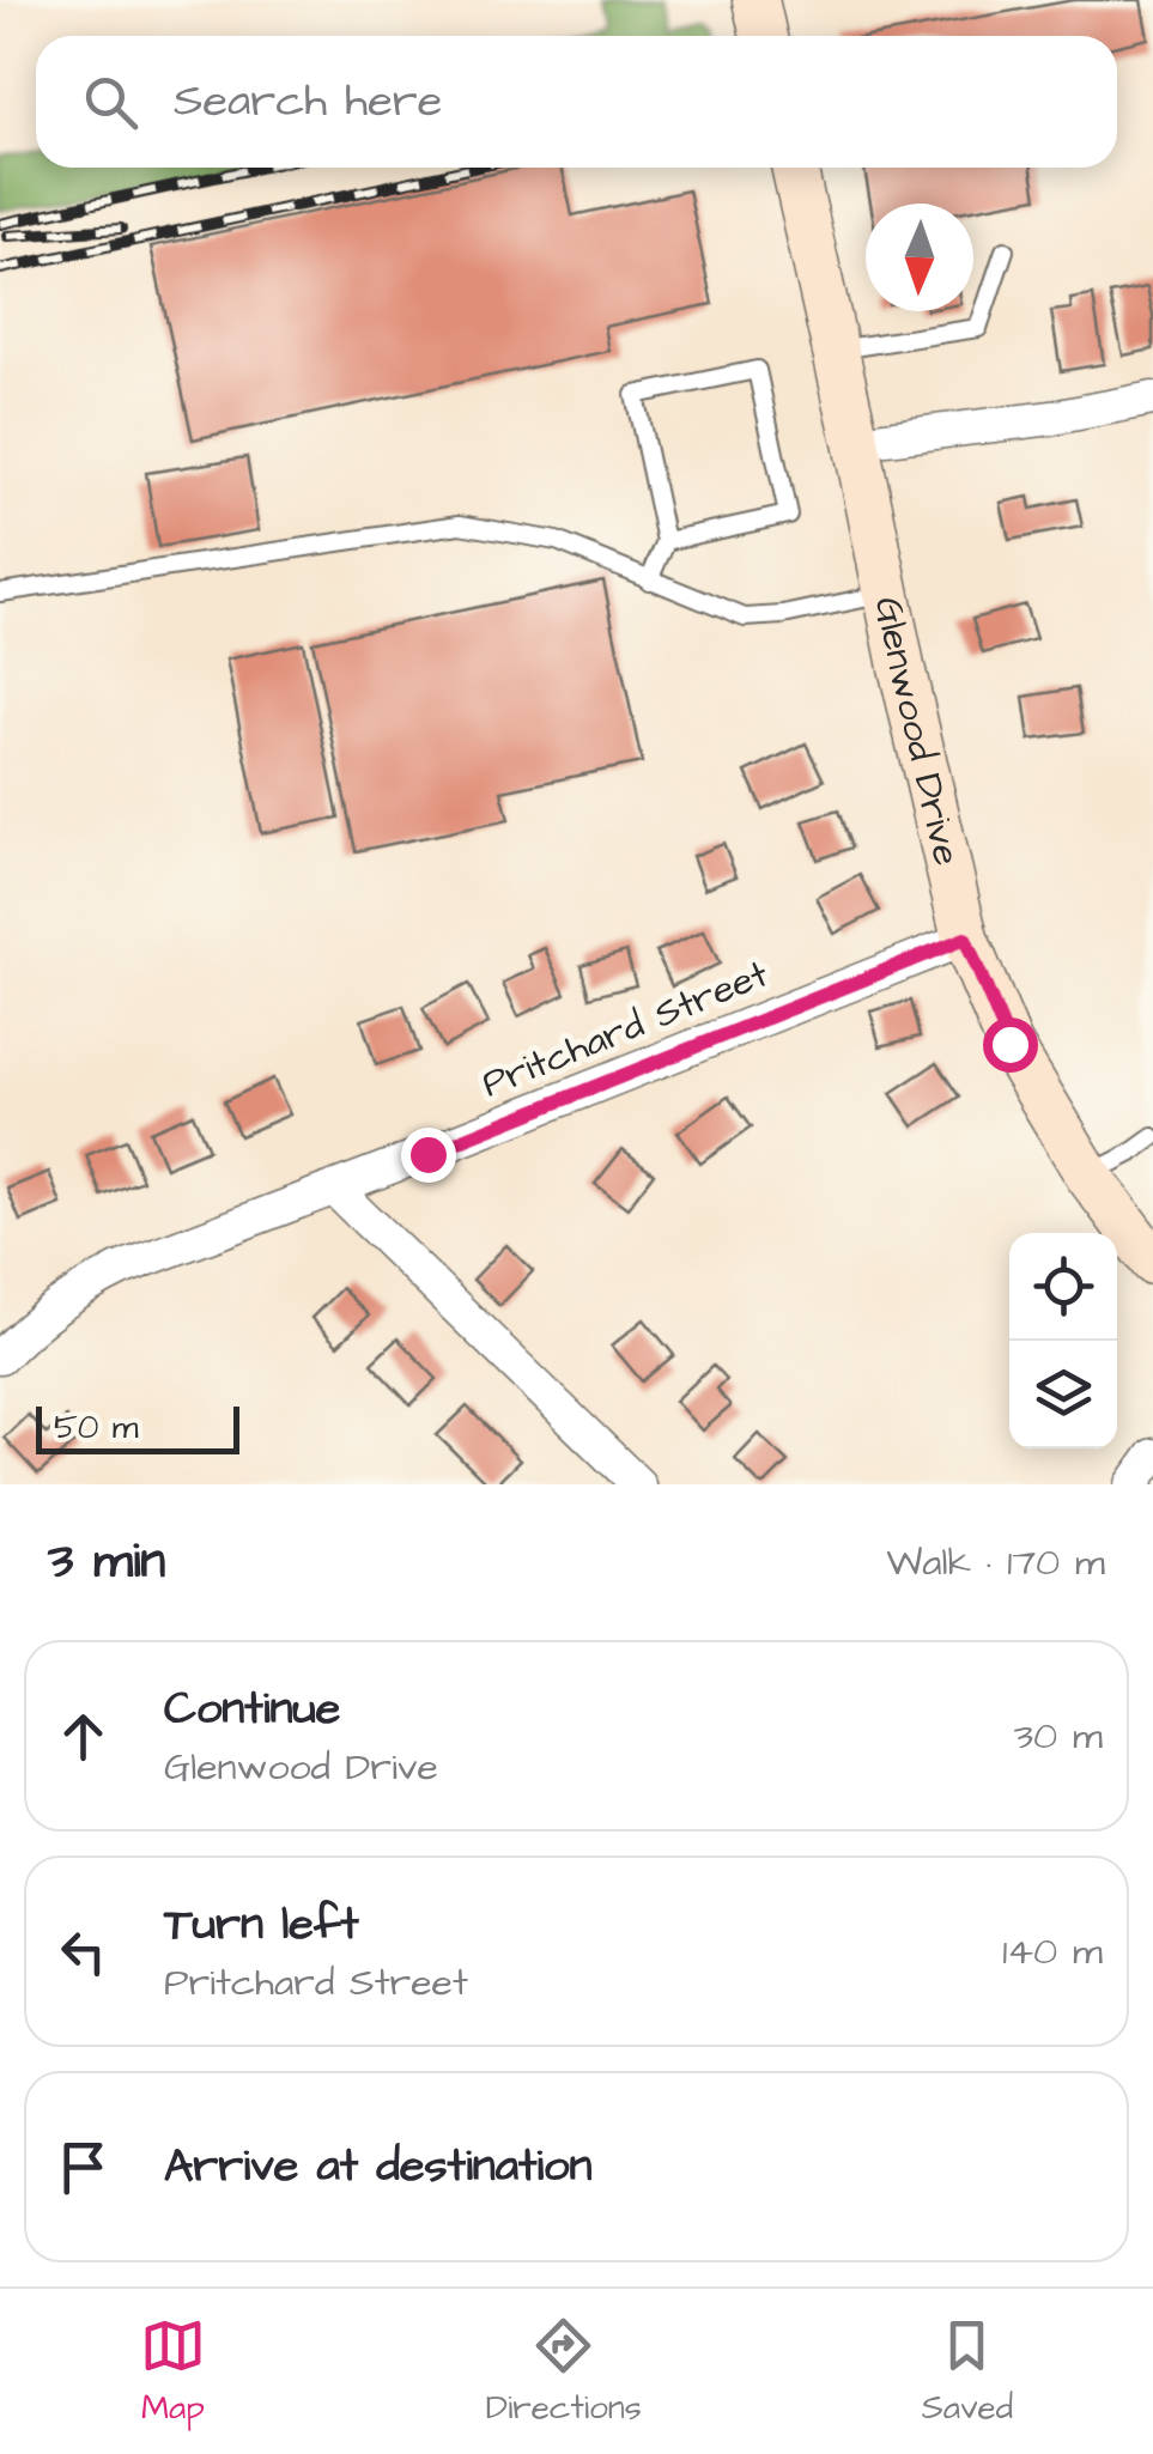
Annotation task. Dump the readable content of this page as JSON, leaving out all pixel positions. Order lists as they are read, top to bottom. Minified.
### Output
{"streets":{"street":["Glenwood Drive","Pritchard Street"]},"crossings":[["Glenwood Drive","Pritchard Street"]],"scale_bar":"50 m","north":"bottom","page":{"search":"Search here","scale":"50 m","heading":["3 min","Walk · 170 m"],"list":[["Continue","Glenwood Drive","30 m"],["Turn left","Pritchard Street","140 m"],"Arrive at destination"],"nav":["Map","Directions","Saved"]}}
